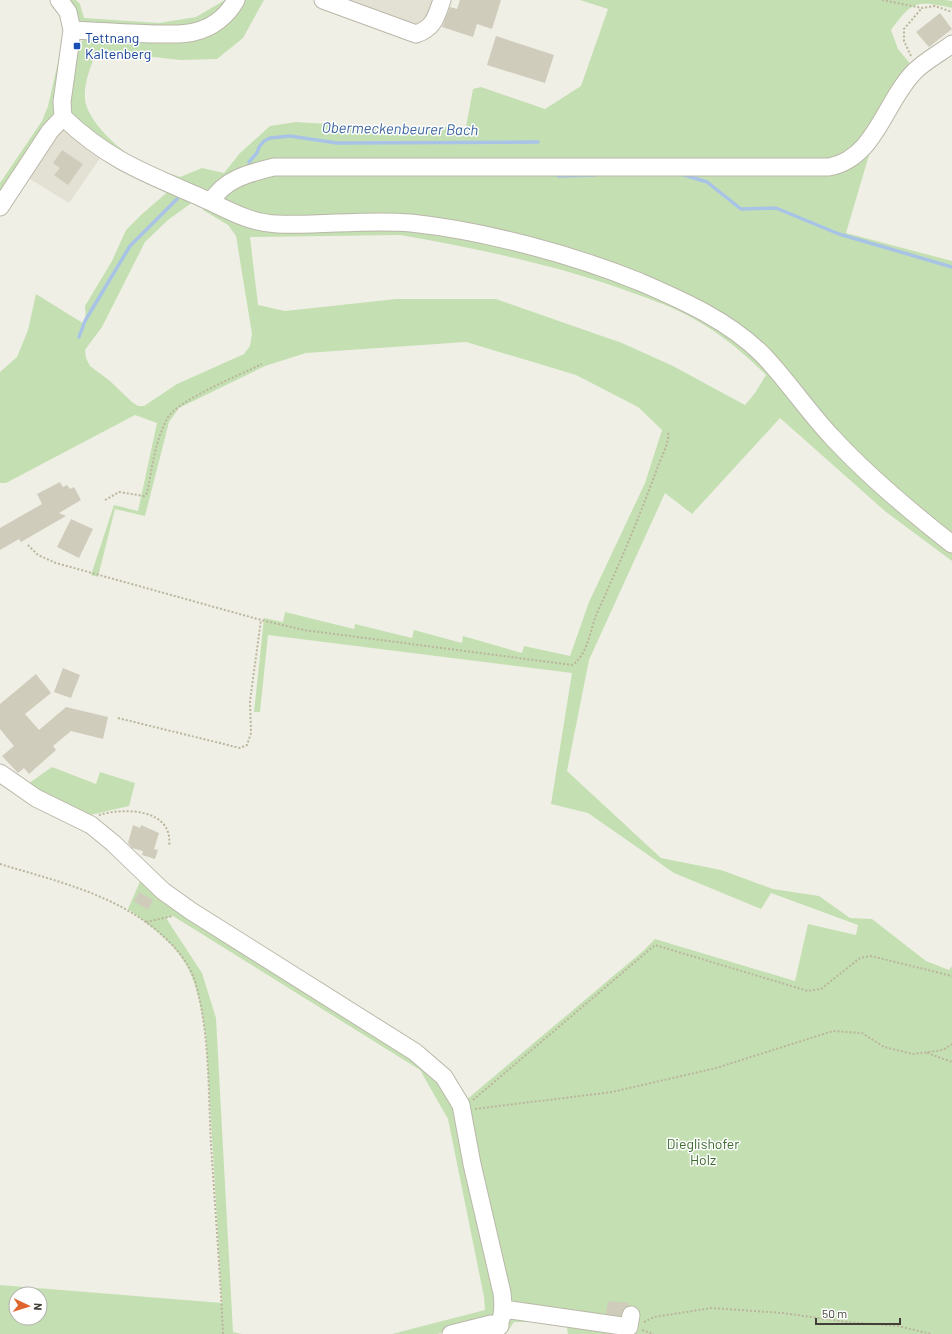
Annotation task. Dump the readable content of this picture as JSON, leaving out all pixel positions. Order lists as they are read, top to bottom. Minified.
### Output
{"water":["Obermeckenbeurer Bach"],"parks":["Dieglishofer Holz"],"places":{"transit":["Tettnang Kaltenberg"]},"scale_bar":"50 m","north":"right"}
